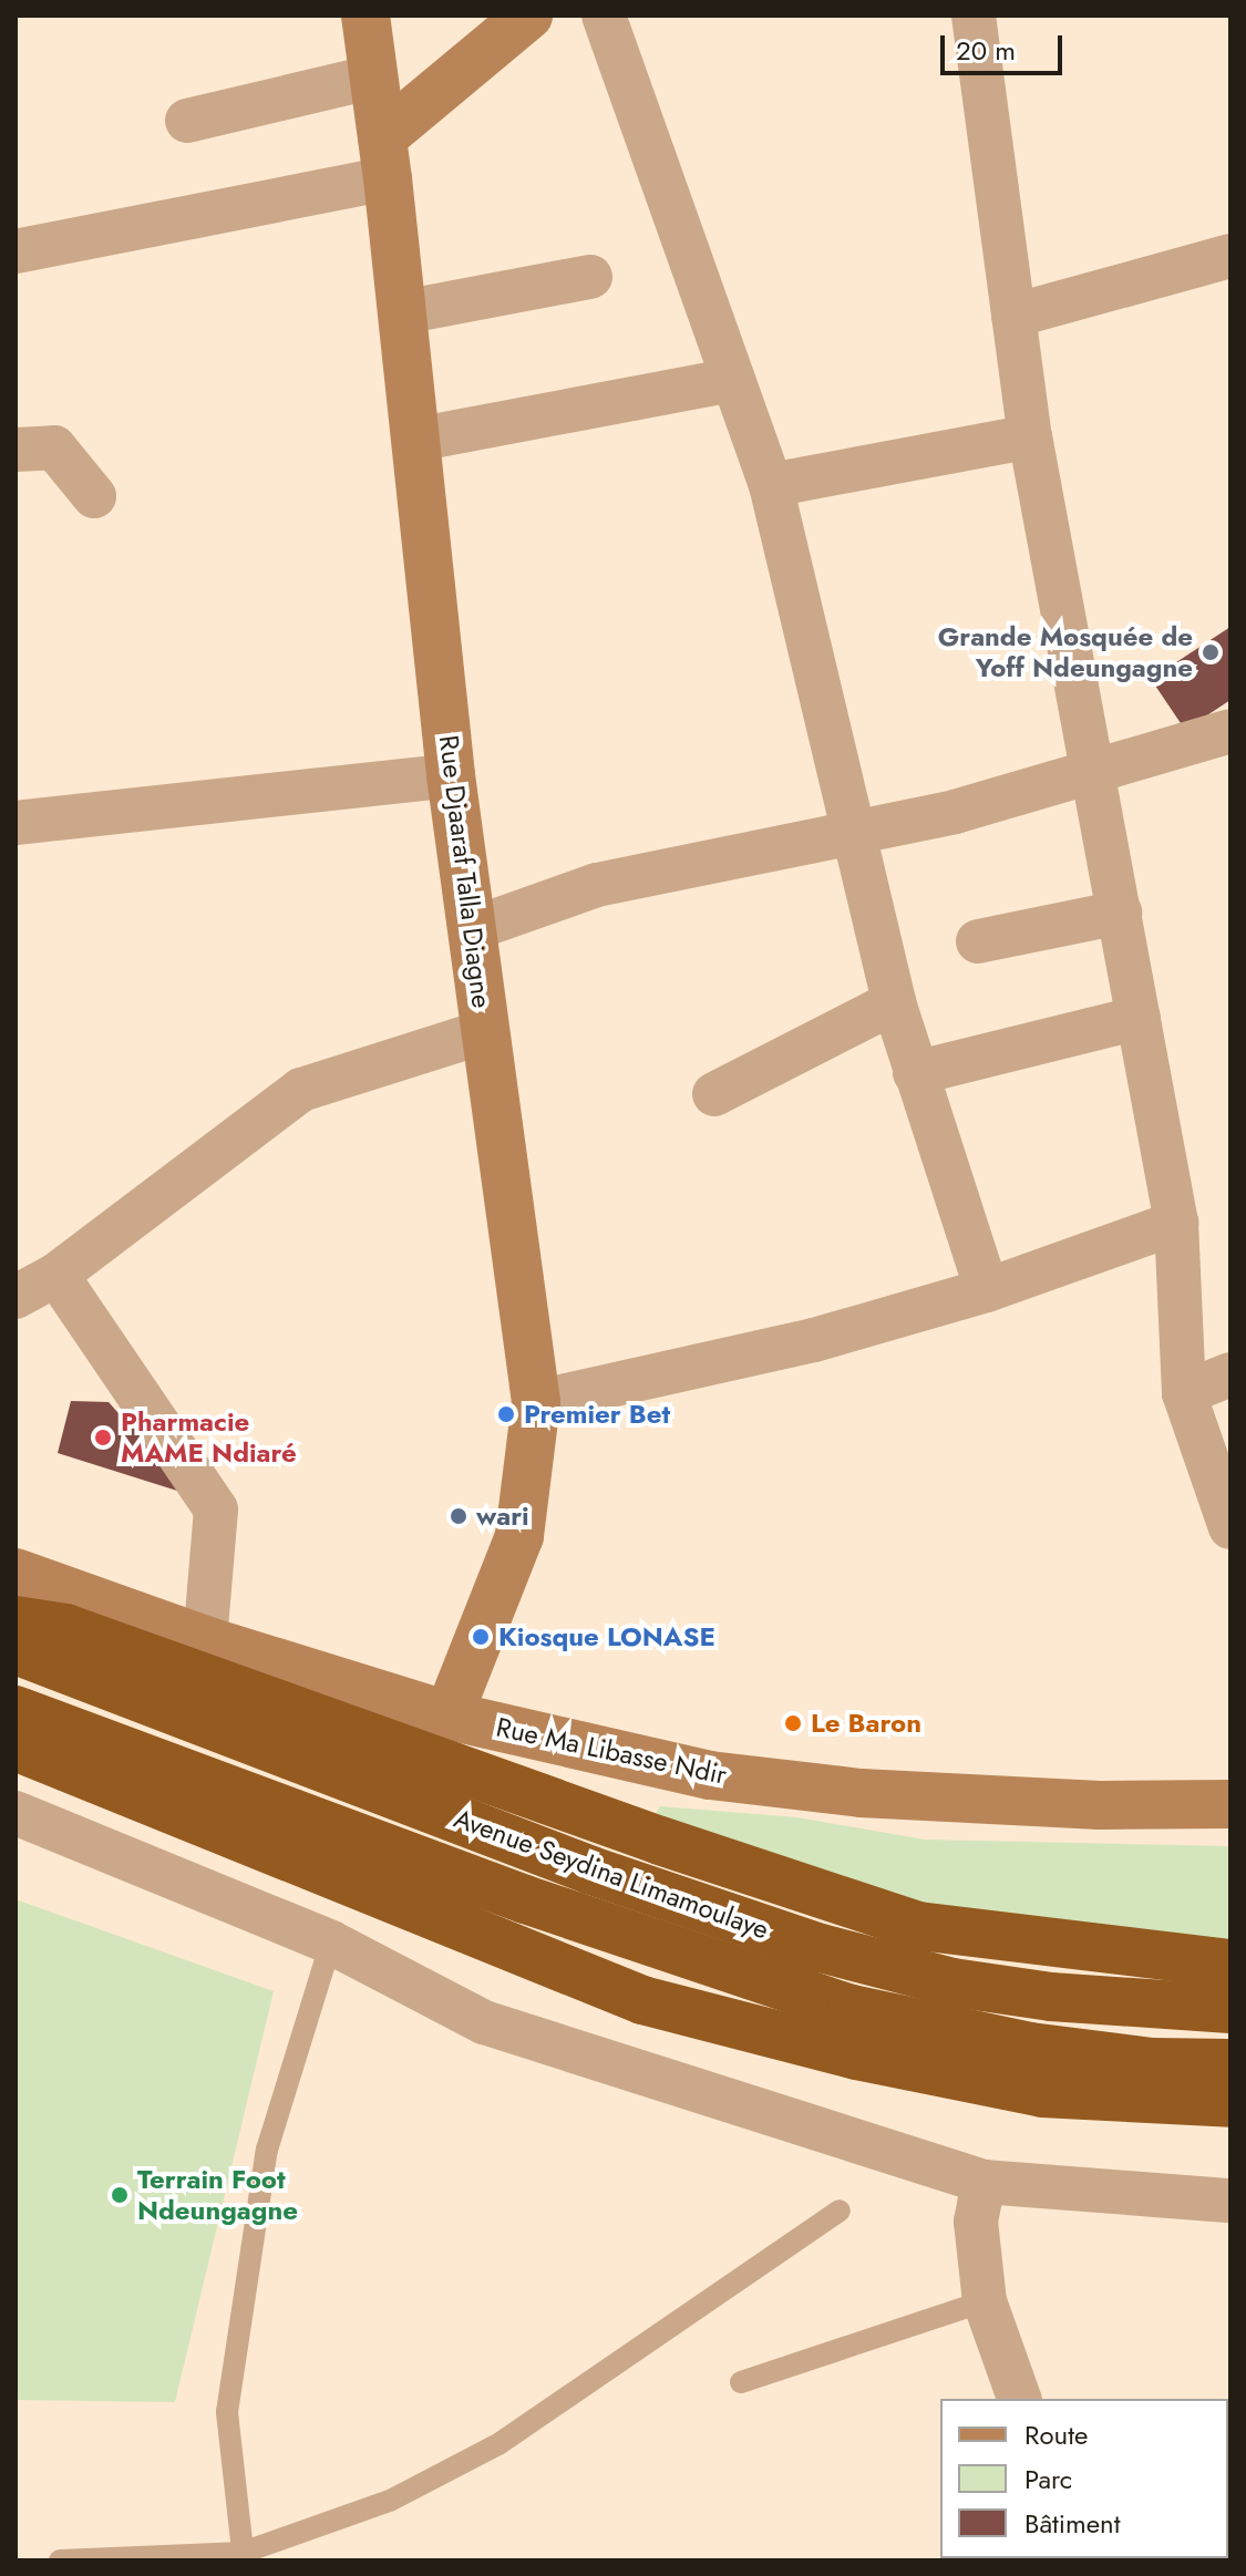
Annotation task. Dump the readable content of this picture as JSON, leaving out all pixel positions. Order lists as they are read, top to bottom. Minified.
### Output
{"streets":{"highway":["Avenue Seydina Limamoulaye"],"street":["Rue Djaaraf Talla Diagne","Rue Ma Libasse Ndir"]},"crossings":[["Rue Djaaraf Talla Diagne","Rue Ma Libasse Ndir"]],"places":["Grande Mosquée de Yoff Ndeungagne","Premier Bet","Pharmacie MAME Ndiaré","wari","Kiosque LONASE","Le Baron","Terrain Foot Ndeungagne"],"legend":["Route","Parc","Bâtiment"],"scale_bar":"20 m"}
